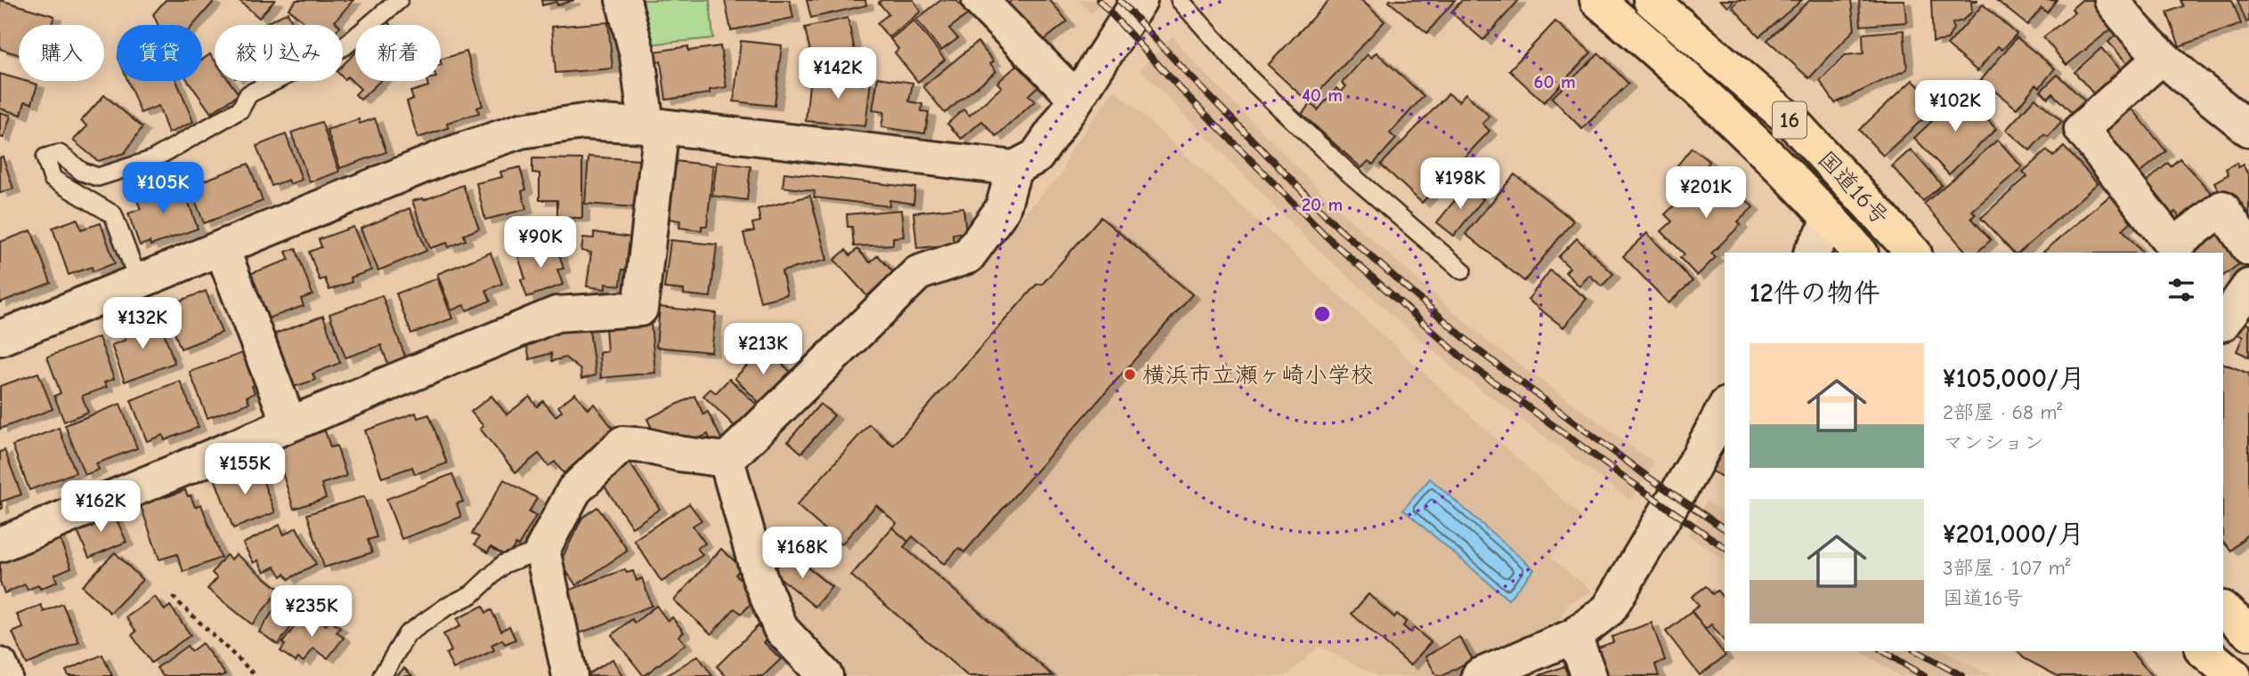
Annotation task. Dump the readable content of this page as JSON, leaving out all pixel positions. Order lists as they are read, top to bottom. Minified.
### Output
{"streets":{"highway":["16","国道16号"]},"places":["横浜市立瀬ヶ崎小学校"],"page":{"chip":["購入","賃貸","絞り込み","新着"],"price":["¥142K","¥102K","¥198K","¥105K","¥201K","¥90K","¥132K","¥213K","¥155K","¥162K","¥168K","¥235K"],"heading":"12件の物件","list":[{"name":"¥105,000/月","note":"2部屋 · 68 m² · マンション"},{"name":"¥201,000/月","note":"3部屋 · 107 m² · 国道16号"}]},"rings":["60 m","40 m","20 m"]}
